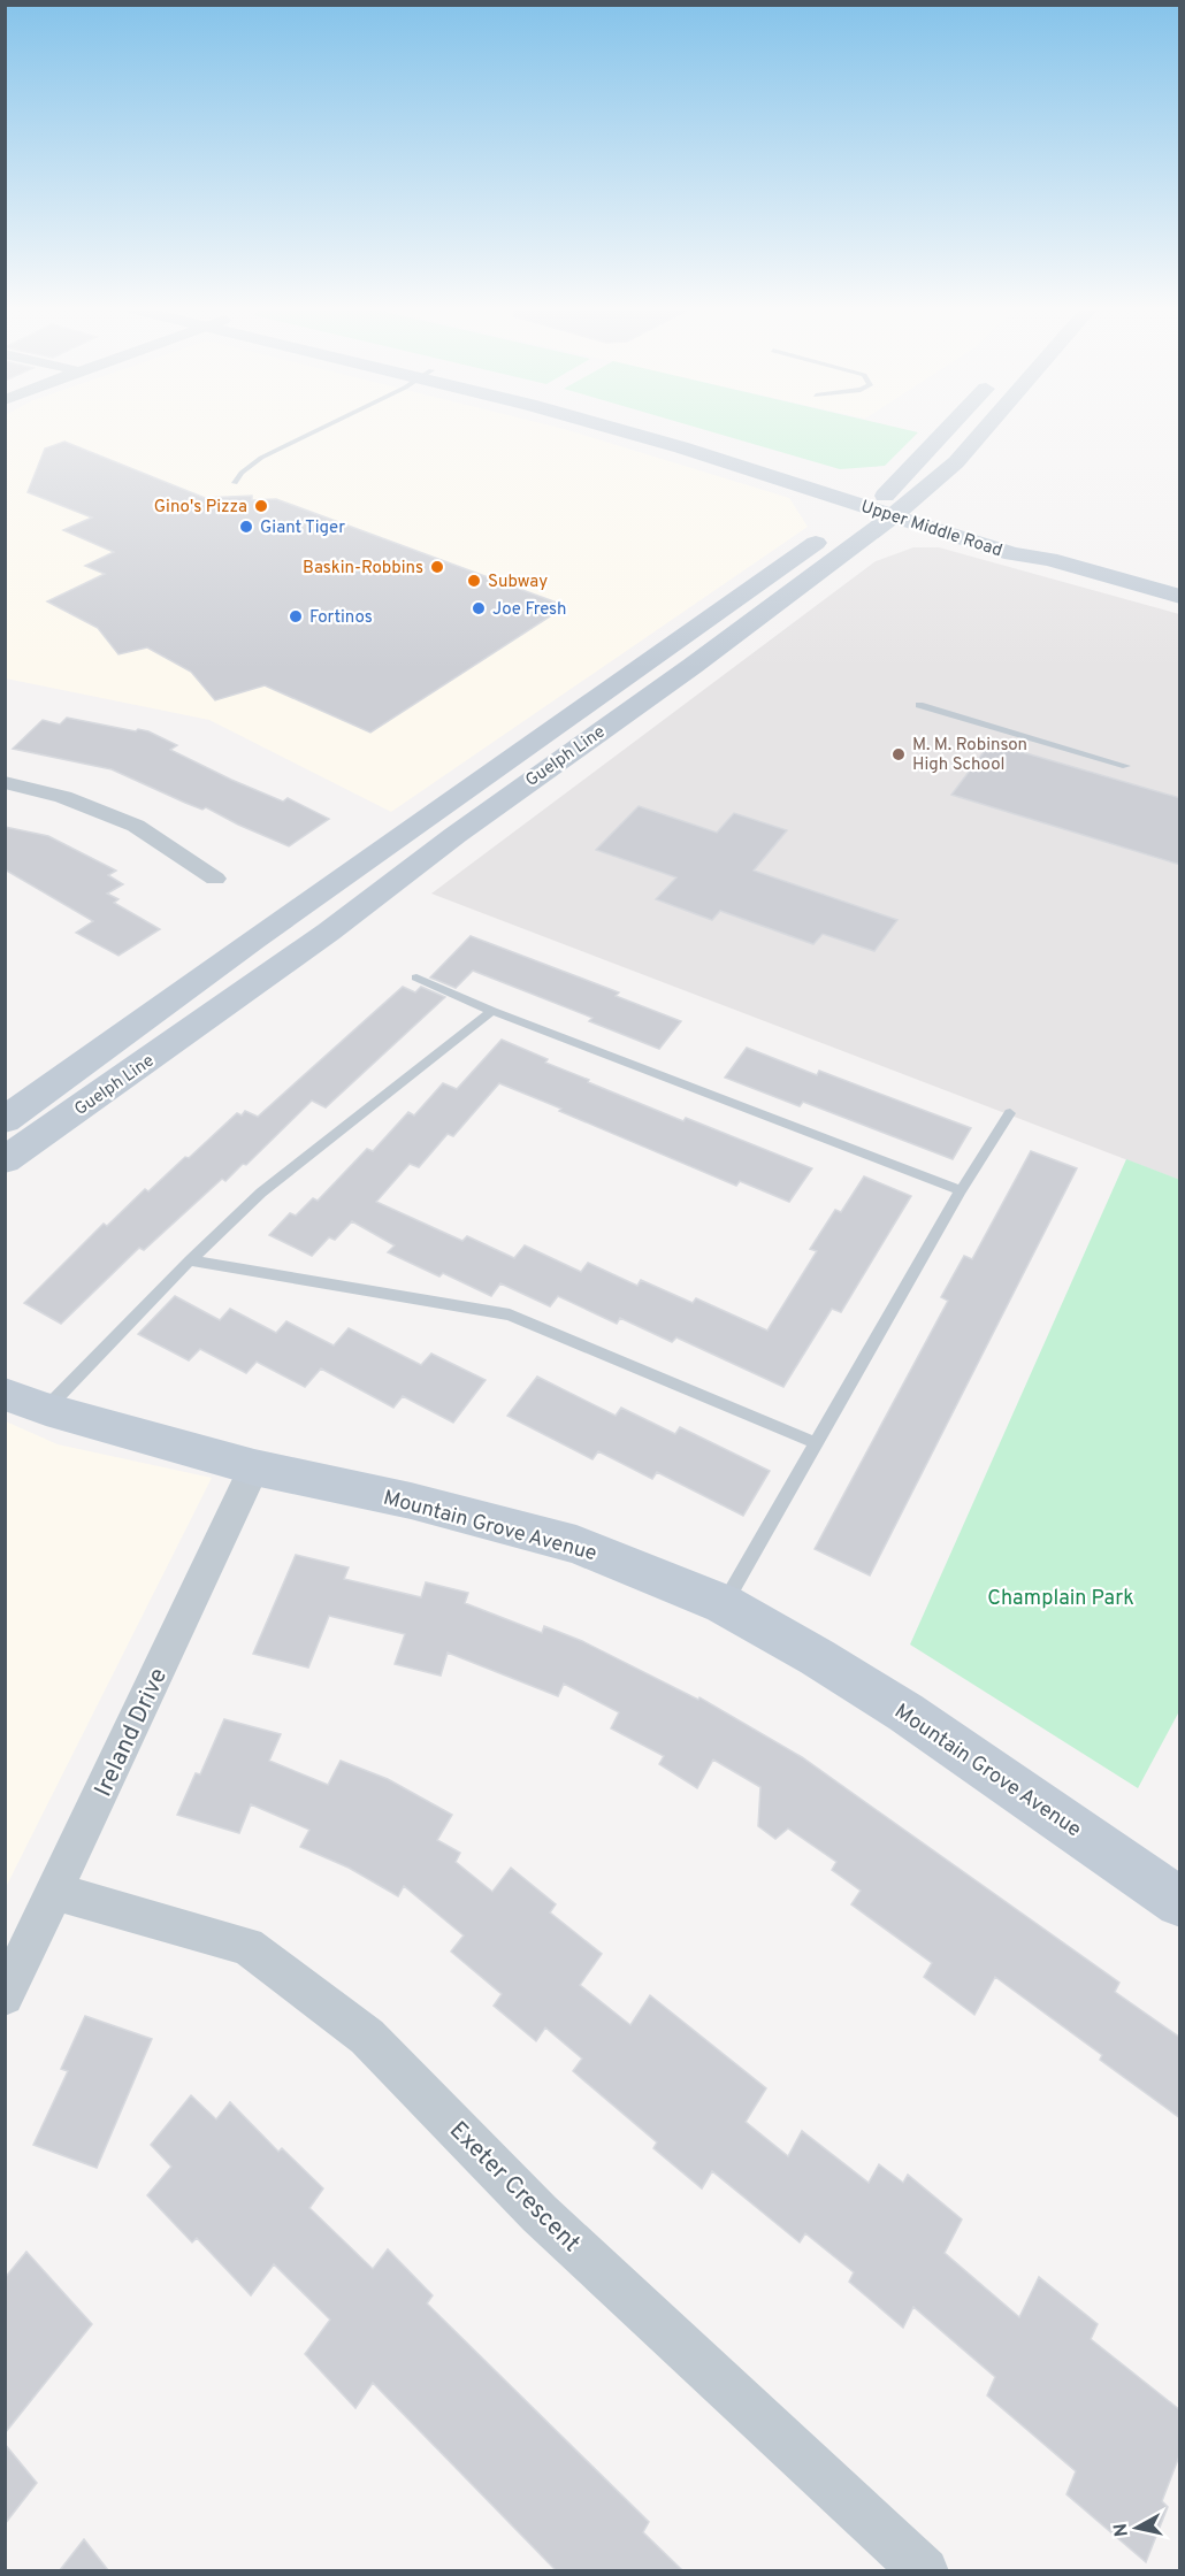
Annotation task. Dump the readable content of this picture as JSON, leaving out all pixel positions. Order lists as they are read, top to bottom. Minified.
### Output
{"streets":{"main road":["Upper Middle Road","Guelph Line","Mountain Grove Avenue"],"street":["Ireland Drive","Exeter Crescent"]},"crossings":[["Upper Middle Road","Guelph Line"],["Mountain Grove Avenue","Ireland Drive"],["Ireland Drive","Exeter Crescent"]],"parks":["Champlain Park"],"places":["Gino's Pizza","Giant Tiger","Baskin-Robbins","Subway","Joe Fresh","Fortinos","M. M. Robinson High School"],"north":"left"}
